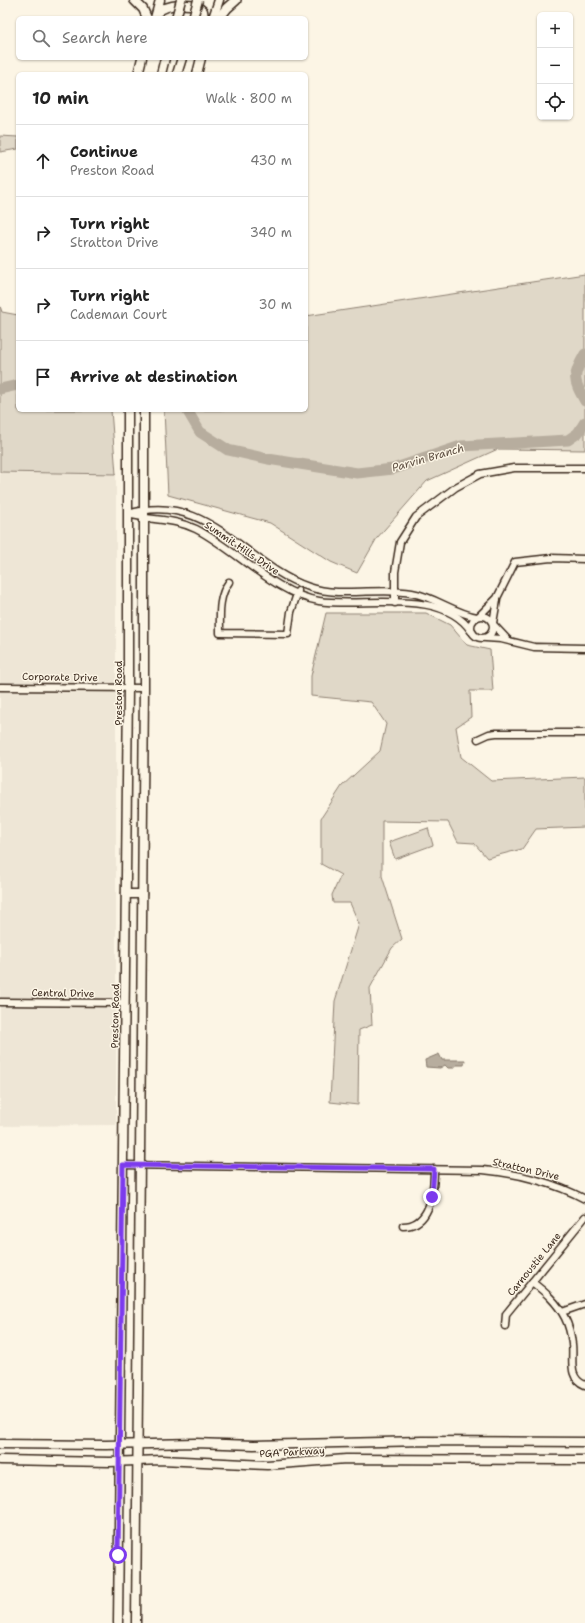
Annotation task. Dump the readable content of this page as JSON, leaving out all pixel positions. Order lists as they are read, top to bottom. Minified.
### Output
{"streets":{"main road":["Preston Road","PGA Parkway"],"street":["Summit Hills Drive","Corporate Drive","Central Drive","Stratton Drive","Carnoustie Lane"]},"crossings":[["Summit Hills Drive","Preston Road"],["Corporate Drive","Preston Road"],["Preston Road","Central Drive"],["Preston Road","Stratton Drive"],["Preston Road","PGA Parkway"]],"water":["Parvin Branch"],"page":{"map_buttons":["+","−"],"search":"Search here","heading":["10 min","Walk · 800 m"],"list":[["Continue","Preston Road","430 m"],["Turn right","Stratton Drive","340 m"],["Turn right","Cademan Court","30 m"],"Arrive at destination"]}}
